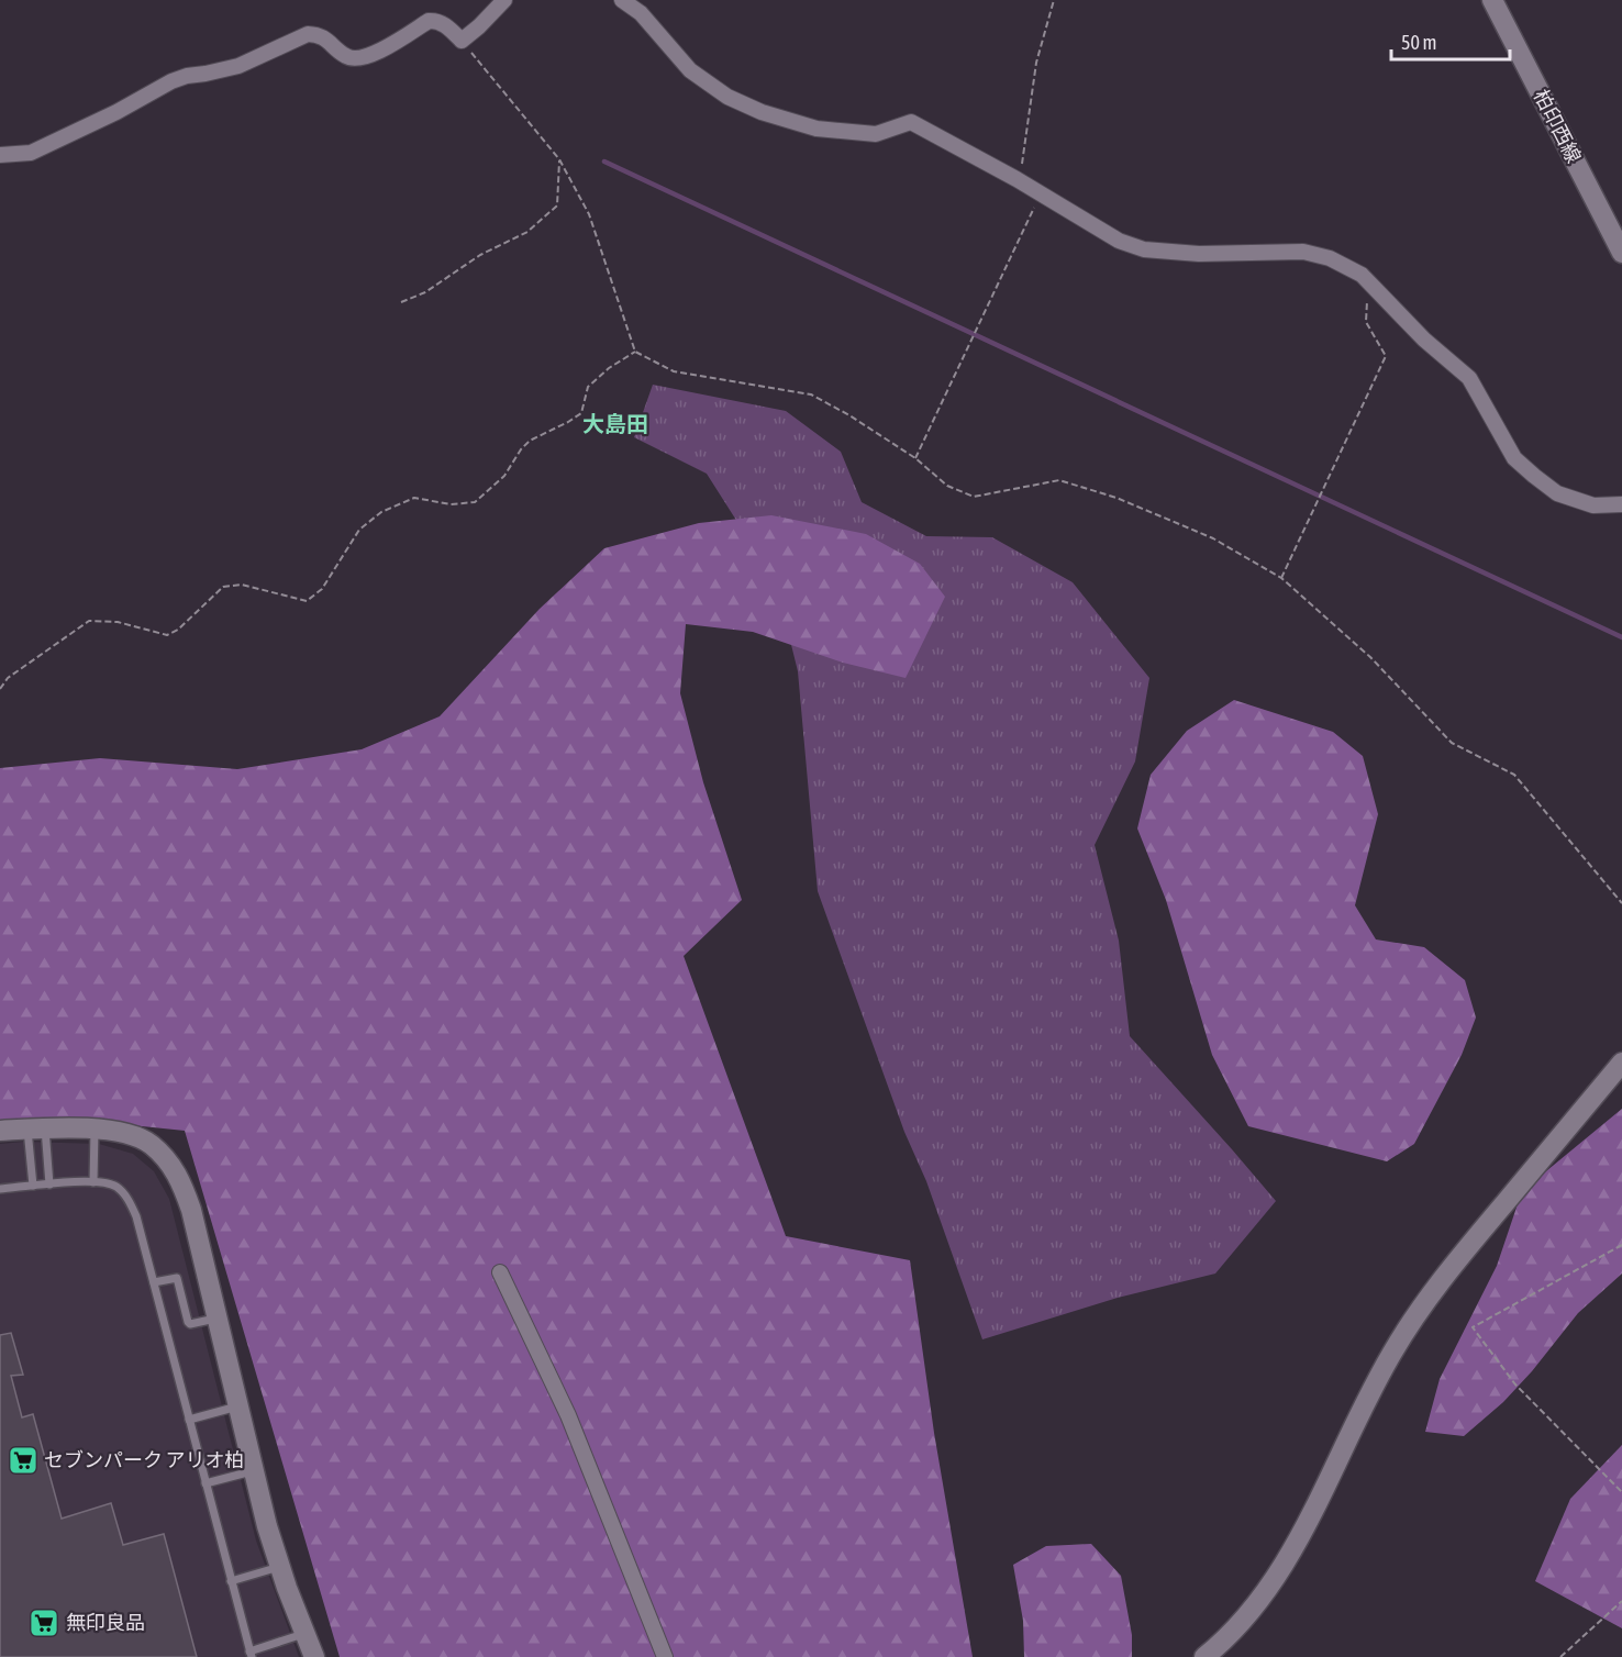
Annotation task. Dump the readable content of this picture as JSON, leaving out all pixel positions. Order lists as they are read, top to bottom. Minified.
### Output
{"streets":{"street":["柏印西線"]},"districts":["大島田"],"places":{"supermarket":["セブンパーク アリオ柏","無印良品"]},"scale_bar":"50 m"}
